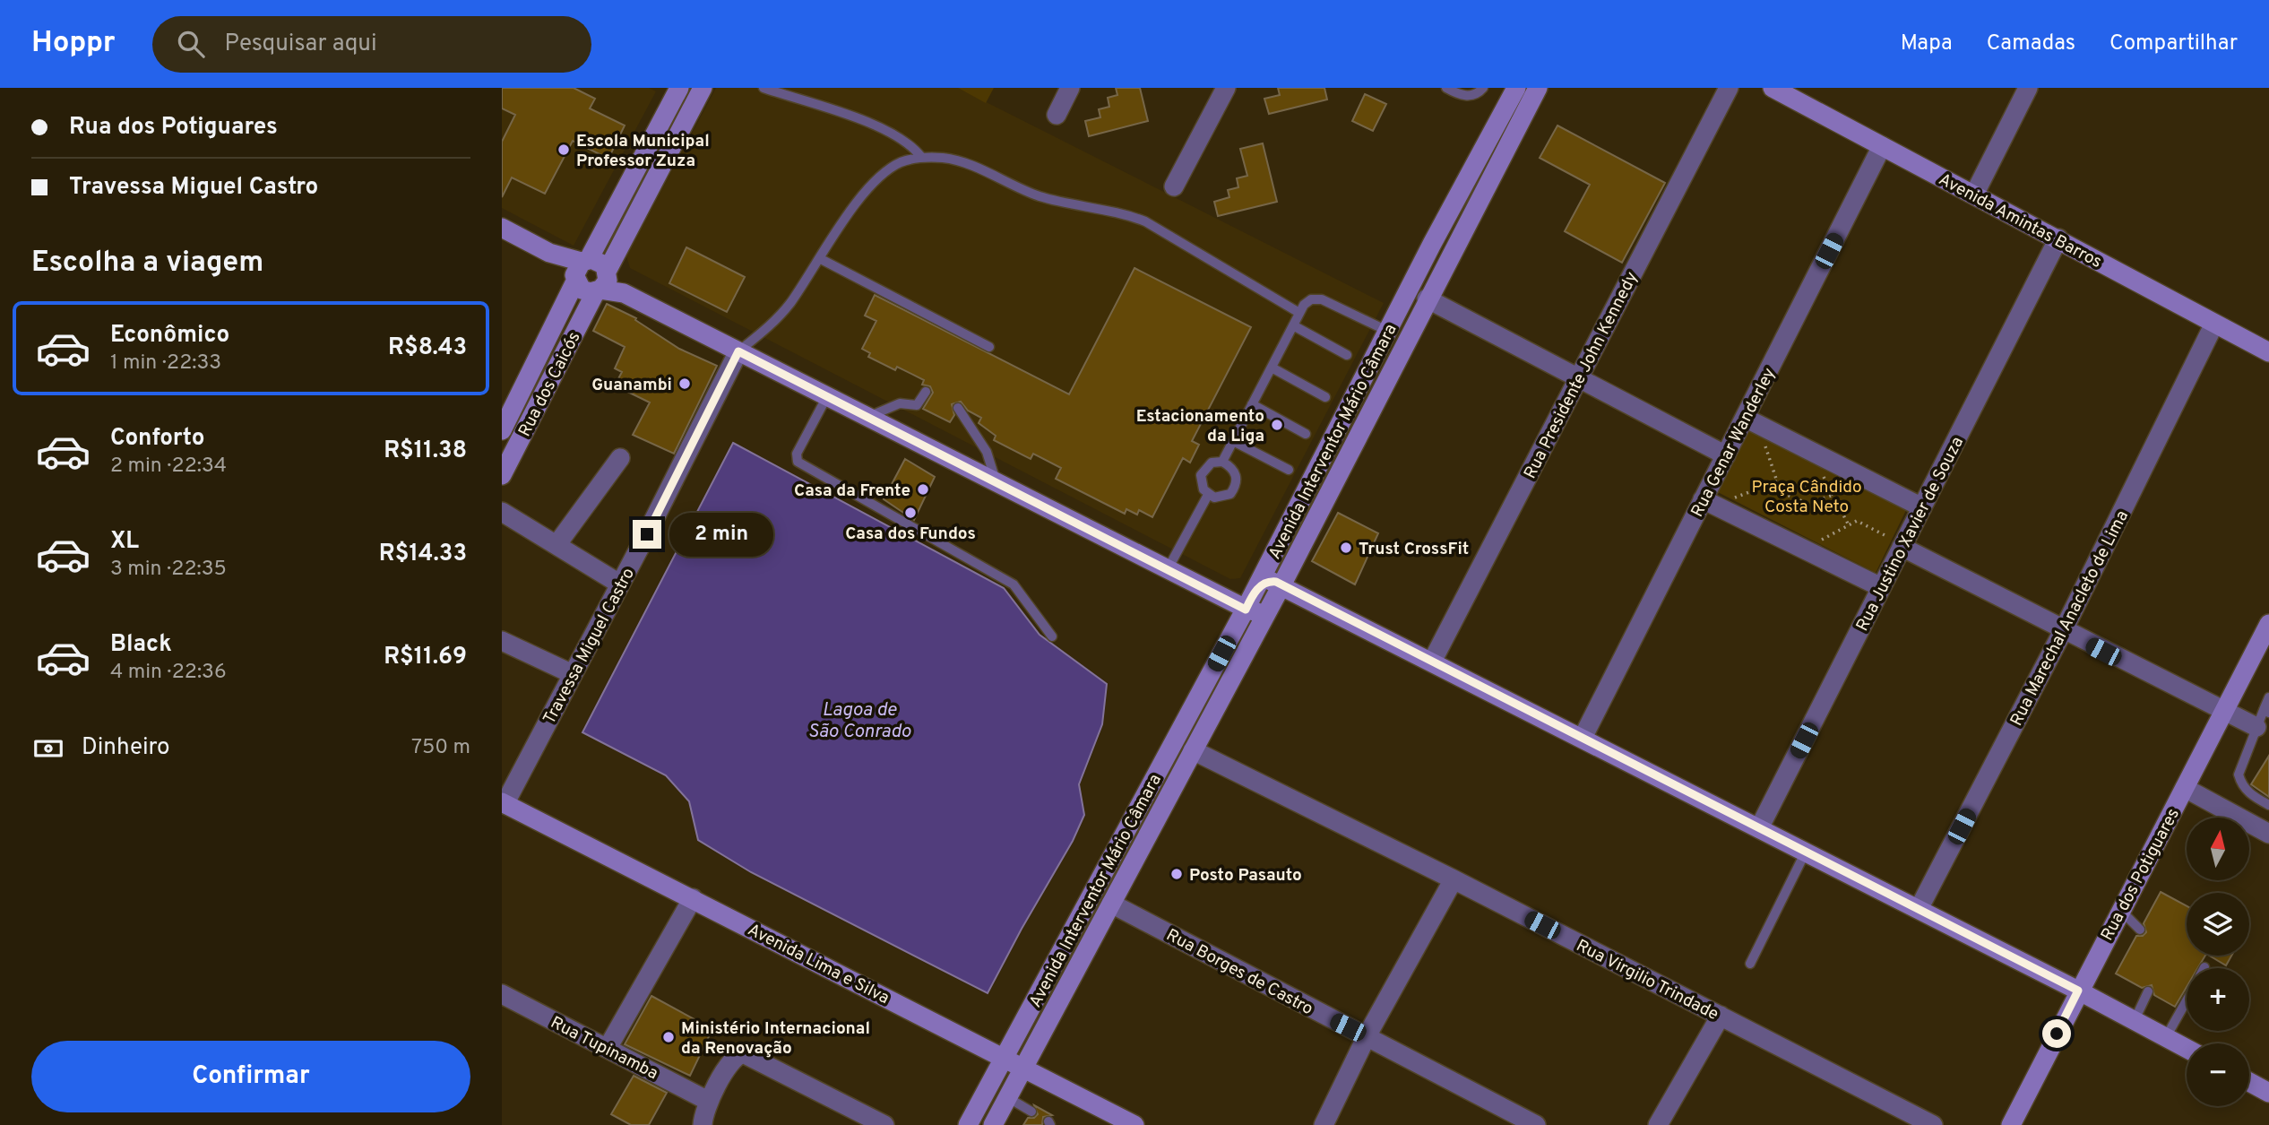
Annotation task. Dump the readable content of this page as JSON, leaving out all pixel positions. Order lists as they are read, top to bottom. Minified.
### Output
{"streets":{"main road":["Avenida Amintas Barros","Rua dos Caicós","Avenida Interventor Mário Câmara","Rua dos Potiguares","Avenida Lima e Silva"],"street":["Rua Presidente John Kennedy","Rua Genar Wanderley","Rua Justino Xavier de Souza","Rua Marechal Anacleto de Lima","Travessa Miguel Castro","Rua Borges de Castro","Rua Virgilio Trindade","Rua Tupinamba"]},"crossings":[["Avenida Amintas Barros","Rua Genar Wanderley"],["Avenida Amintas Barros","Rua Justino Xavier de Souza"],["Avenida Amintas Barros","Rua Marechal Anacleto de Lima"],["Avenida Interventor Mário Câmara","Avenida Lima e Silva"],["Avenida Interventor Mário Câmara","Rua Borges de Castro"],["Avenida Interventor Mário Câmara","Rua Virgilio Trindade"],["Travessa Miguel Castro","Avenida Lima e Silva"]],"water":["Lagoa de São Conrado"],"parks":["Praça Cândido Costa Neto"],"places":["Escola Municipal Professor Zuza","Guanambi","Estacionamento da Liga","Casa da Frente","Casa dos Fundos","Trust CrossFit","Posto Pasauto","Ministério Internacional da Renovação"],"north":"top","page":{"header":"Hoppr","search":"Pesquisar aqui","nav":["Mapa","Camadas","Compartilhar"],"banner":["Rua dos Potiguares","Travessa Miguel Castro"],"heading":"Escolha a viagem","list":[{"name":"Econômico","note":"1 min · 22:33","value":"R$8.43"},{"name":"Conforto","note":"2 min · 22:34","value":"R$11.38"},{"name":"XL","note":"3 min · 22:35","value":"R$14.33"},{"name":"Black","note":"4 min · 22:36","value":"R$11.69"}],"bubble":"2 min","pay":["Dinheiro","750 m"],"map_buttons":["+","−"],"buttons":"Confirmar"}}
